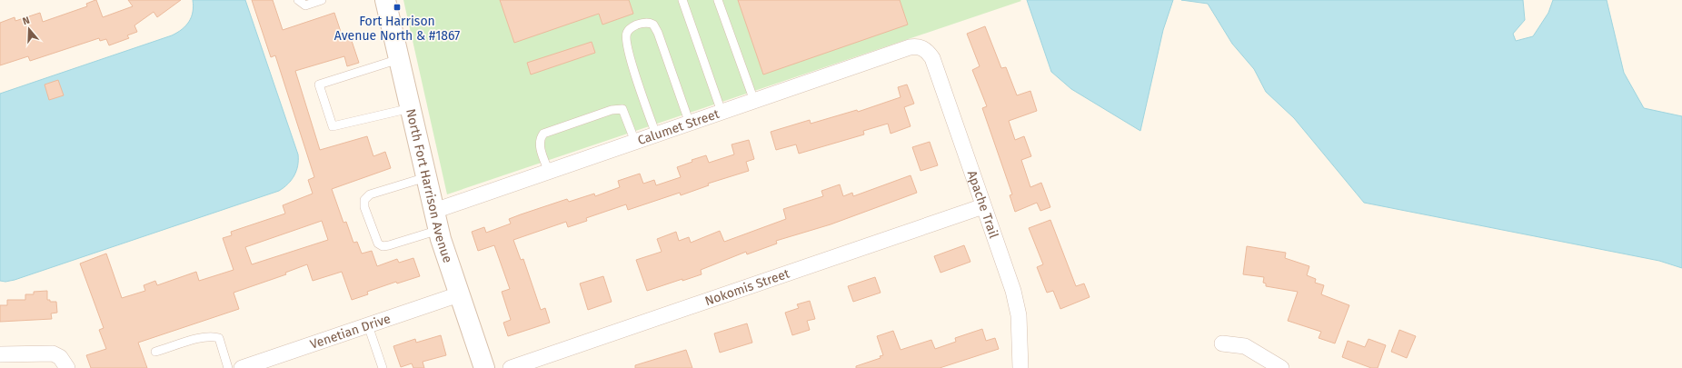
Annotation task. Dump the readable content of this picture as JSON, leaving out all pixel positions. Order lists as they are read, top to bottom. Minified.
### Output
{"streets":{"main road":["North Fort Harrison Avenue"],"street":["Calumet Street","Apache Trail","Nokomis Street","Venetian Drive"]},"crossings":[["Calumet Street","North Fort Harrison Avenue"],["Calumet Street","Apache Trail"],["North Fort Harrison Avenue","Venetian Drive"],["Apache Trail","Nokomis Street"]],"places":{"transit":["Fort Harrison Avenue North & #1867"]},"north":"top"}
